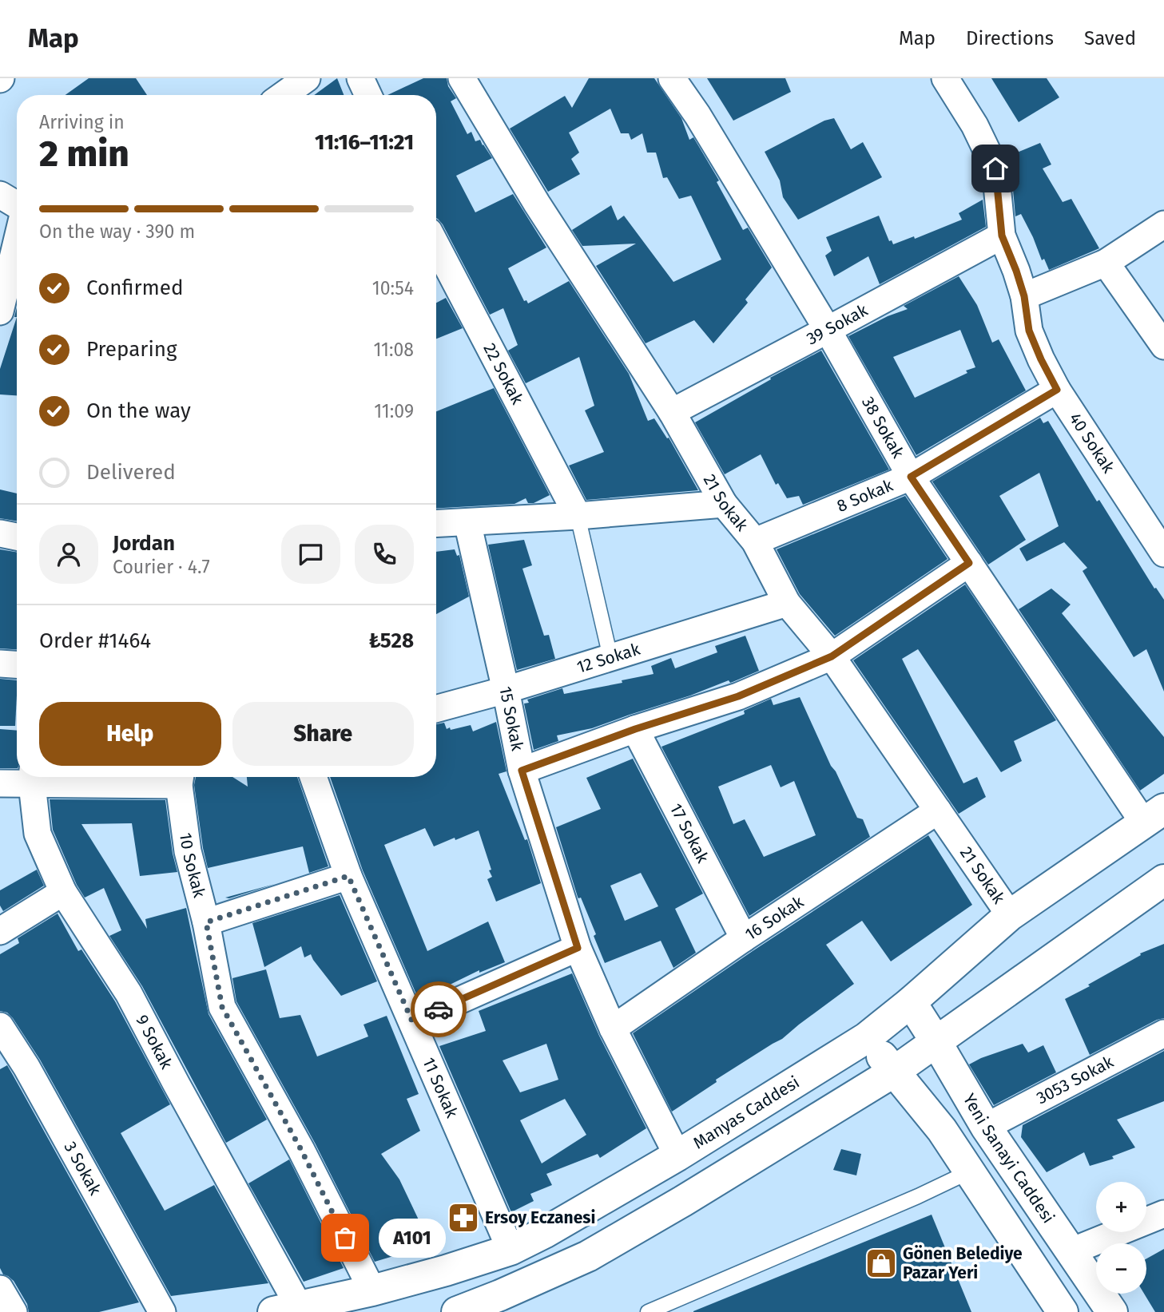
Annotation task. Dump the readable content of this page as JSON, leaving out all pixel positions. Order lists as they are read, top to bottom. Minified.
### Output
{"streets":{"main road":["Manyas Caddesi","Yeni Sanayi Caddesi"],"street":["39 Sokak","22 Sokak","38 Sokak","40 Sokak","8 Sokak","21 Sokak","12 Sokak","15 Sokak","17 Sokak","10 Sokak","16 Sokak","9 Sokak","3053 Sokak","11 Sokak","3 Sokak"]},"crossings":[["39 Sokak","38 Sokak"],["39 Sokak","40 Sokak"],["39 Sokak","21 Sokak"],["38 Sokak","8 Sokak"],["38 Sokak","Manyas Caddesi"],["40 Sokak","8 Sokak"],["8 Sokak","21 Sokak"],["21 Sokak","12 Sokak"],["21 Sokak","16 Sokak"],["21 Sokak","Manyas Caddesi"],["12 Sokak","15 Sokak"],["15 Sokak","16 Sokak"],["15 Sokak","Manyas Caddesi"],["17 Sokak","16 Sokak"],["10 Sokak","Manyas Caddesi"],["9 Sokak","Manyas Caddesi"],["3053 Sokak","Yeni Sanayi Caddesi"],["11 Sokak","Manyas Caddesi"],["Manyas Caddesi","Yeni Sanayi Caddesi"]],"places":{"pharmacy":["Ersoy Eczanesi"],"other":["A101"],"shop":["Gönen Belediye Pazar Yeri"]},"page":{"header":"Map","nav":["Map","Directions","Saved"],"heading":["2 min","Arriving in","11:16–11:21"],"panel":["Jordan","Courier · 4.7","Order #1464","₺528"],"bar":"On the way · 390 m","list":[["Confirmed","10:54"],["Preparing","11:08"],["On the way","11:09"],"Delivered"],"buttons":["Help","Share"],"map_buttons":["+","−"],"bubble":"A101"}}
